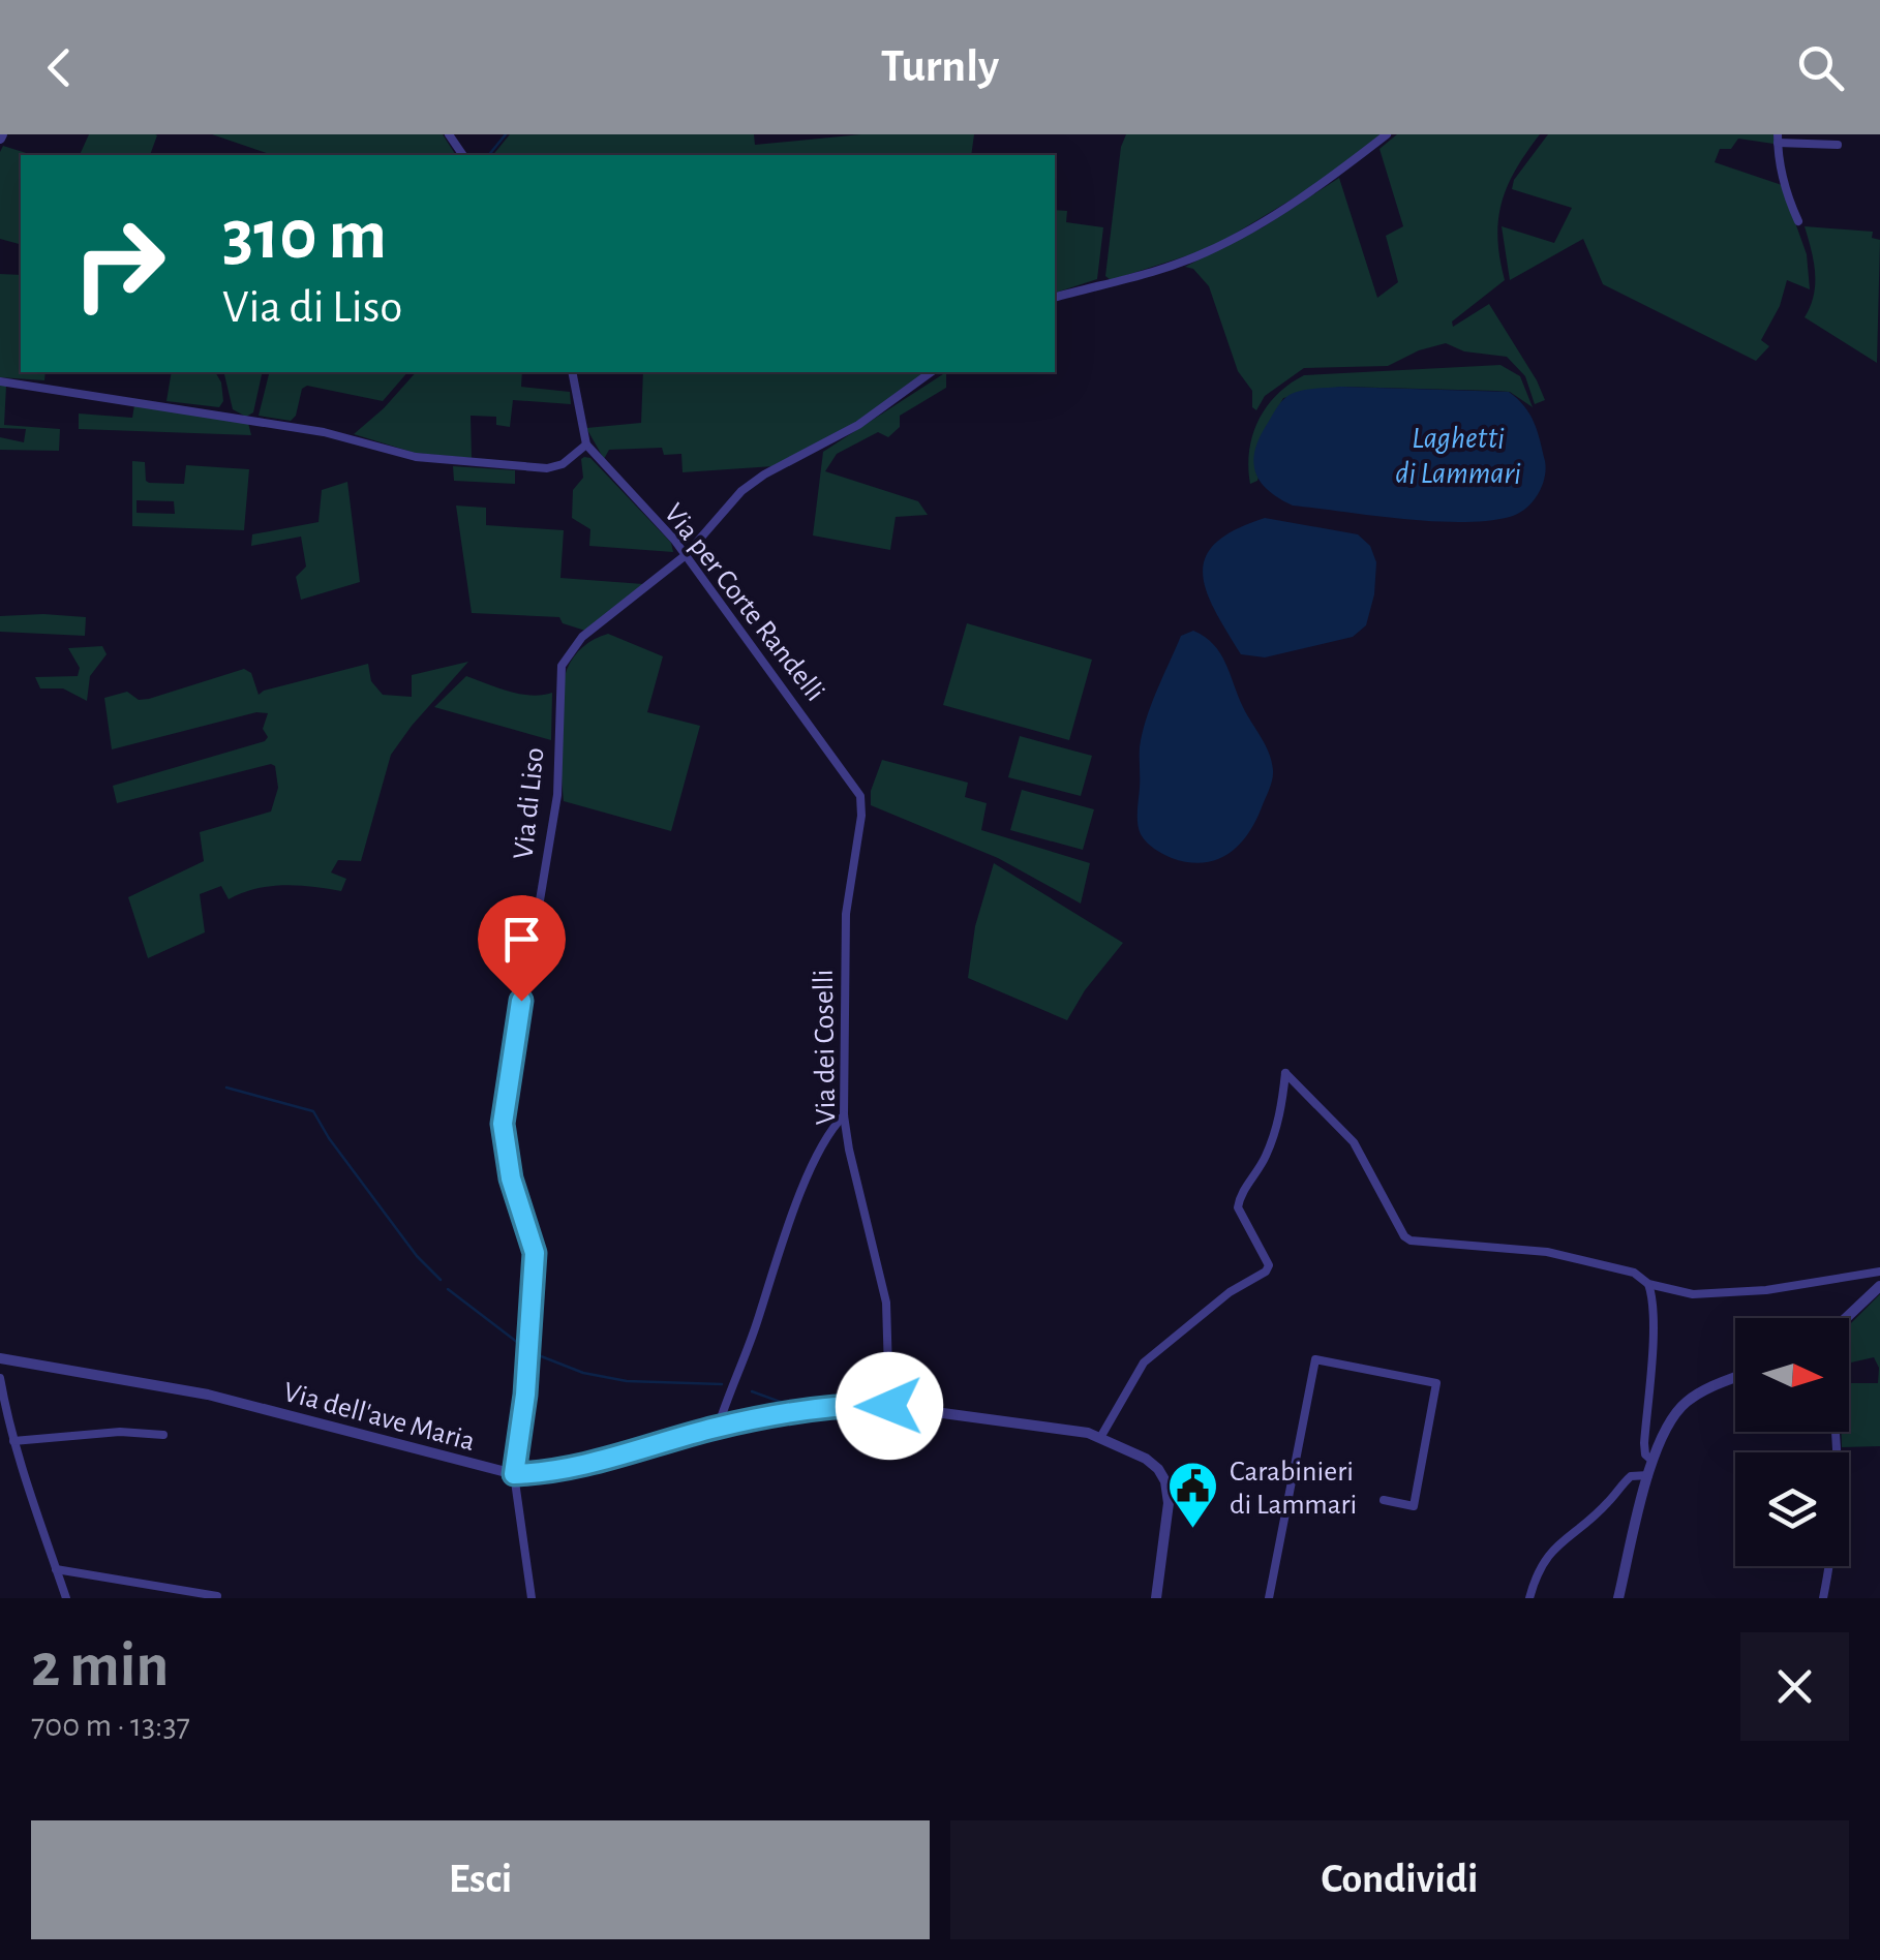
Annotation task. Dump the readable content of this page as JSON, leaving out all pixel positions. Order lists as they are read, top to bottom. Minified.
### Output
{"streets":{"street":["Via per Corte Randelli","Via di Liso","Via dei Coselli","Via dell'ave Maria"]},"crossings":[["Via per Corte Randelli","Via di Liso"],["Via per Corte Randelli","Via dei Coselli"],["Via di Liso","Via dell'ave Maria"],["Via dei Coselli","Via dell'ave Maria"]],"water":["Laghetti di Lammari"],"places":{"public building":["Carabinieri di Lammari"]},"north":"right","page":{"header":"Turnly","turn":["310 m","Via di Liso"],"heading":["2 min","700 m · 13:37"],"buttons":["Esci","Condividi"]}}
